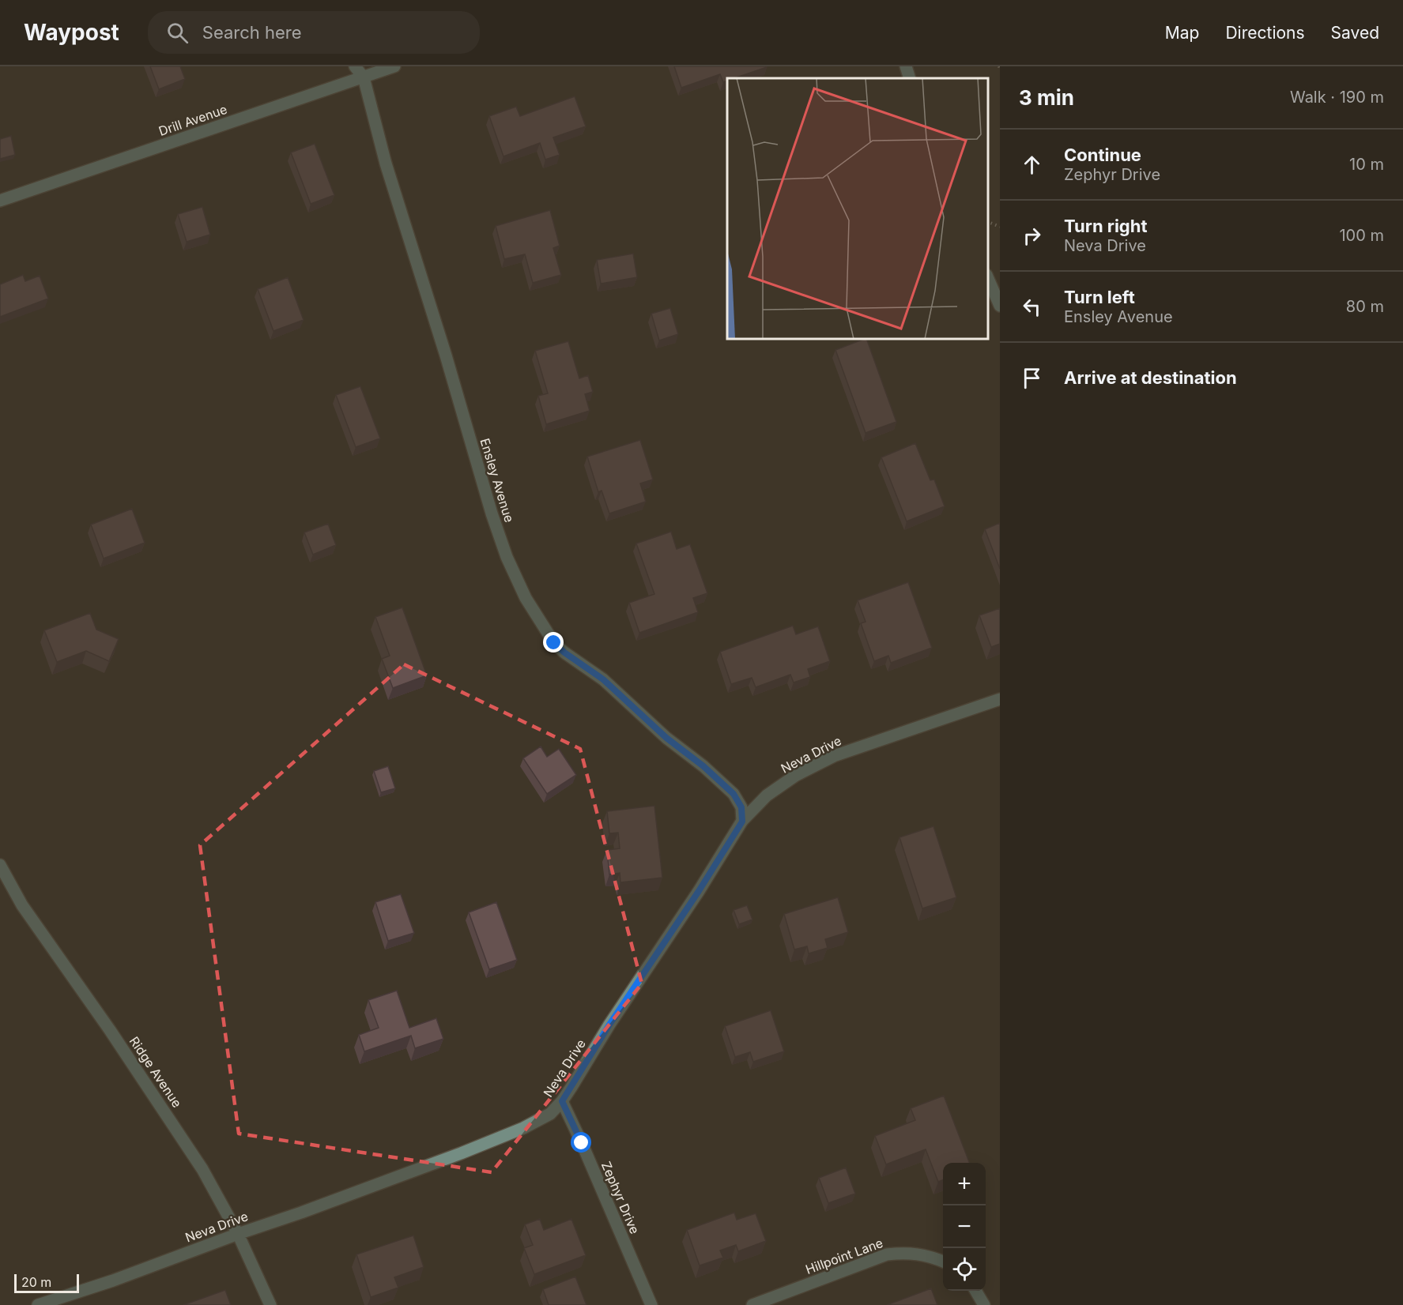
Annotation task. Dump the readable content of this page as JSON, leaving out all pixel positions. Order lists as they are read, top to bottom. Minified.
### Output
{"streets":{"street":["Drill Avenue","Ensley Avenue","Neva Drive","Ridge Avenue","Zephyr Drive","Hillpoint Lane"]},"crossings":[["Drill Avenue","Ensley Avenue"],["Ensley Avenue","Neva Drive"],["Neva Drive","Ridge Avenue"],["Neva Drive","Zephyr Drive"]],"scale_bar":"20 m","page":{"header":"Waypost","search":"Search here","nav":["Map","Directions","Saved"],"heading":["3 min","Walk · 190 m"],"list":[["Continue","Zephyr Drive","10 m"],["Turn right","Neva Drive","100 m"],["Turn left","Ensley Avenue","80 m"],"Arrive at destination"],"map_buttons":["+","−"],"scale":"20 m"}}
